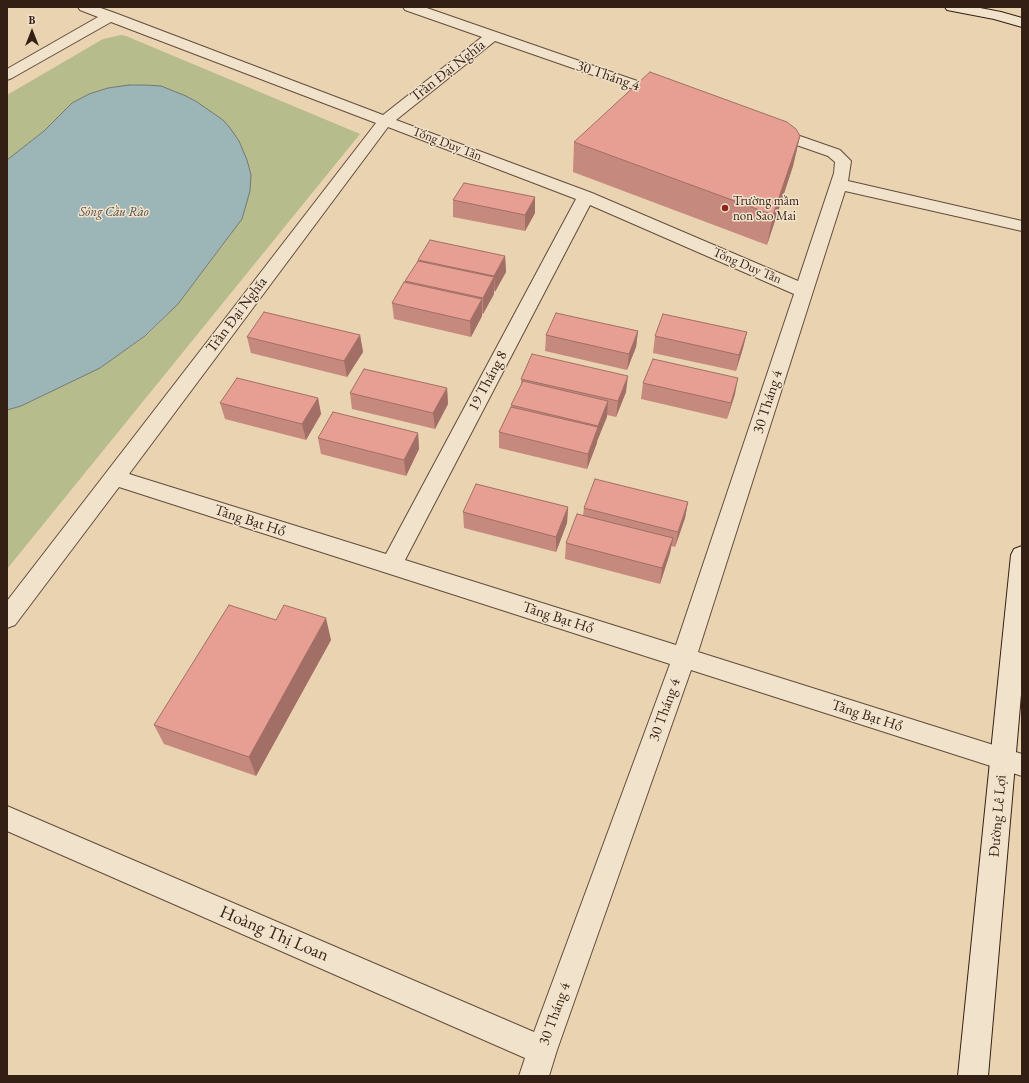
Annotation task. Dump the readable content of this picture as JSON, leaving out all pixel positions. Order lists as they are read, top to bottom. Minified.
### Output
{"streets":{"street":["Trần Đại Nghĩa","30 Tháng 4","Tống Duy Tân","19 Tháng 8","Tăng Bạt Hổ","Đường Lê Lợi","Hoàng Thị Loan"]},"crossings":[["Trần Đại Nghĩa","30 Tháng 4"],["Trần Đại Nghĩa","Tống Duy Tân"],["Trần Đại Nghĩa","Tăng Bạt Hổ"],["30 Tháng 4","Tống Duy Tân"],["30 Tháng 4","Tăng Bạt Hổ"],["30 Tháng 4","Hoàng Thị Loan"],["Tống Duy Tân","19 Tháng 8"],["19 Tháng 8","Tăng Bạt Hổ"],["Tăng Bạt Hổ","Đường Lê Lợi"]],"water":["Sông Cầu Rào"],"places":["Trường mầm non Sao Mai"],"north":"top"}
